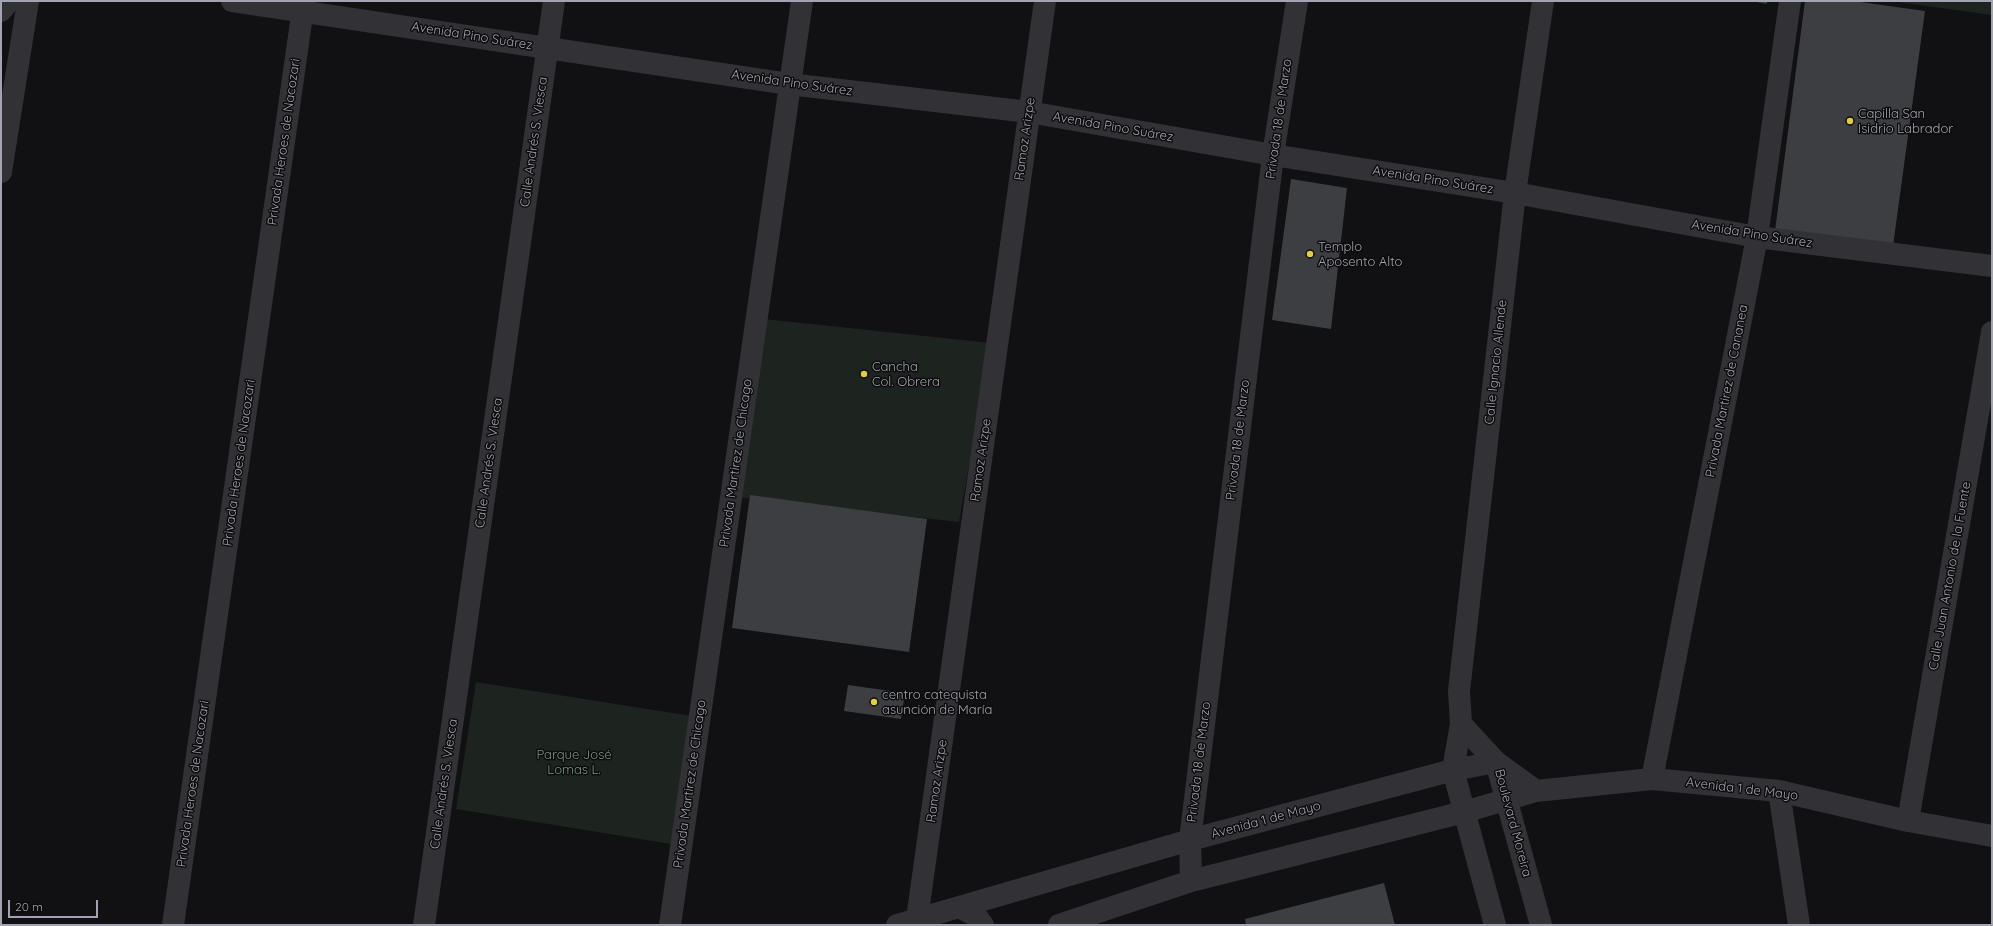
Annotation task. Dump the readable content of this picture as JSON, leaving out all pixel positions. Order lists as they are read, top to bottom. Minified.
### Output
{"streets":{"street":["Avenida Pino Suárez","Privada 18 de Marzo","Ramoz Arizpe","Privada Heroes de Nacozari","Calle Andrés S. Viesca","Calle Ignacio Allende","Privada Martirez de Cananea","Privada Martirez de Chicago","Calle Juan Antonio de la Fuente","Avenida 1 de Mayo","Boulevard Moreira"]},"crossings":[["Avenida Pino Suárez","Privada 18 de Marzo"],["Avenida Pino Suárez","Ramoz Arizpe"],["Avenida Pino Suárez","Privada Heroes de Nacozari"],["Avenida Pino Suárez","Calle Andrés S. Viesca"],["Avenida Pino Suárez","Calle Ignacio Allende"],["Avenida Pino Suárez","Privada Martirez de Cananea"],["Avenida Pino Suárez","Privada Martirez de Chicago"],["Privada 18 de Marzo","Avenida 1 de Mayo"],["Ramoz Arizpe","Avenida 1 de Mayo"],["Calle Ignacio Allende","Boulevard Moreira"],["Privada Martirez de Cananea","Avenida 1 de Mayo"],["Calle Juan Antonio de la Fuente","Avenida 1 de Mayo"],["Avenida 1 de Mayo","Boulevard Moreira"]],"parks":["Parque José Lomas L."],"places":["Capilla San Isidrio Labrador","Templo Aposento Alto","Cancha Col. Obrera","centro catequista asunción de María"],"scale_bar":"20 m"}
